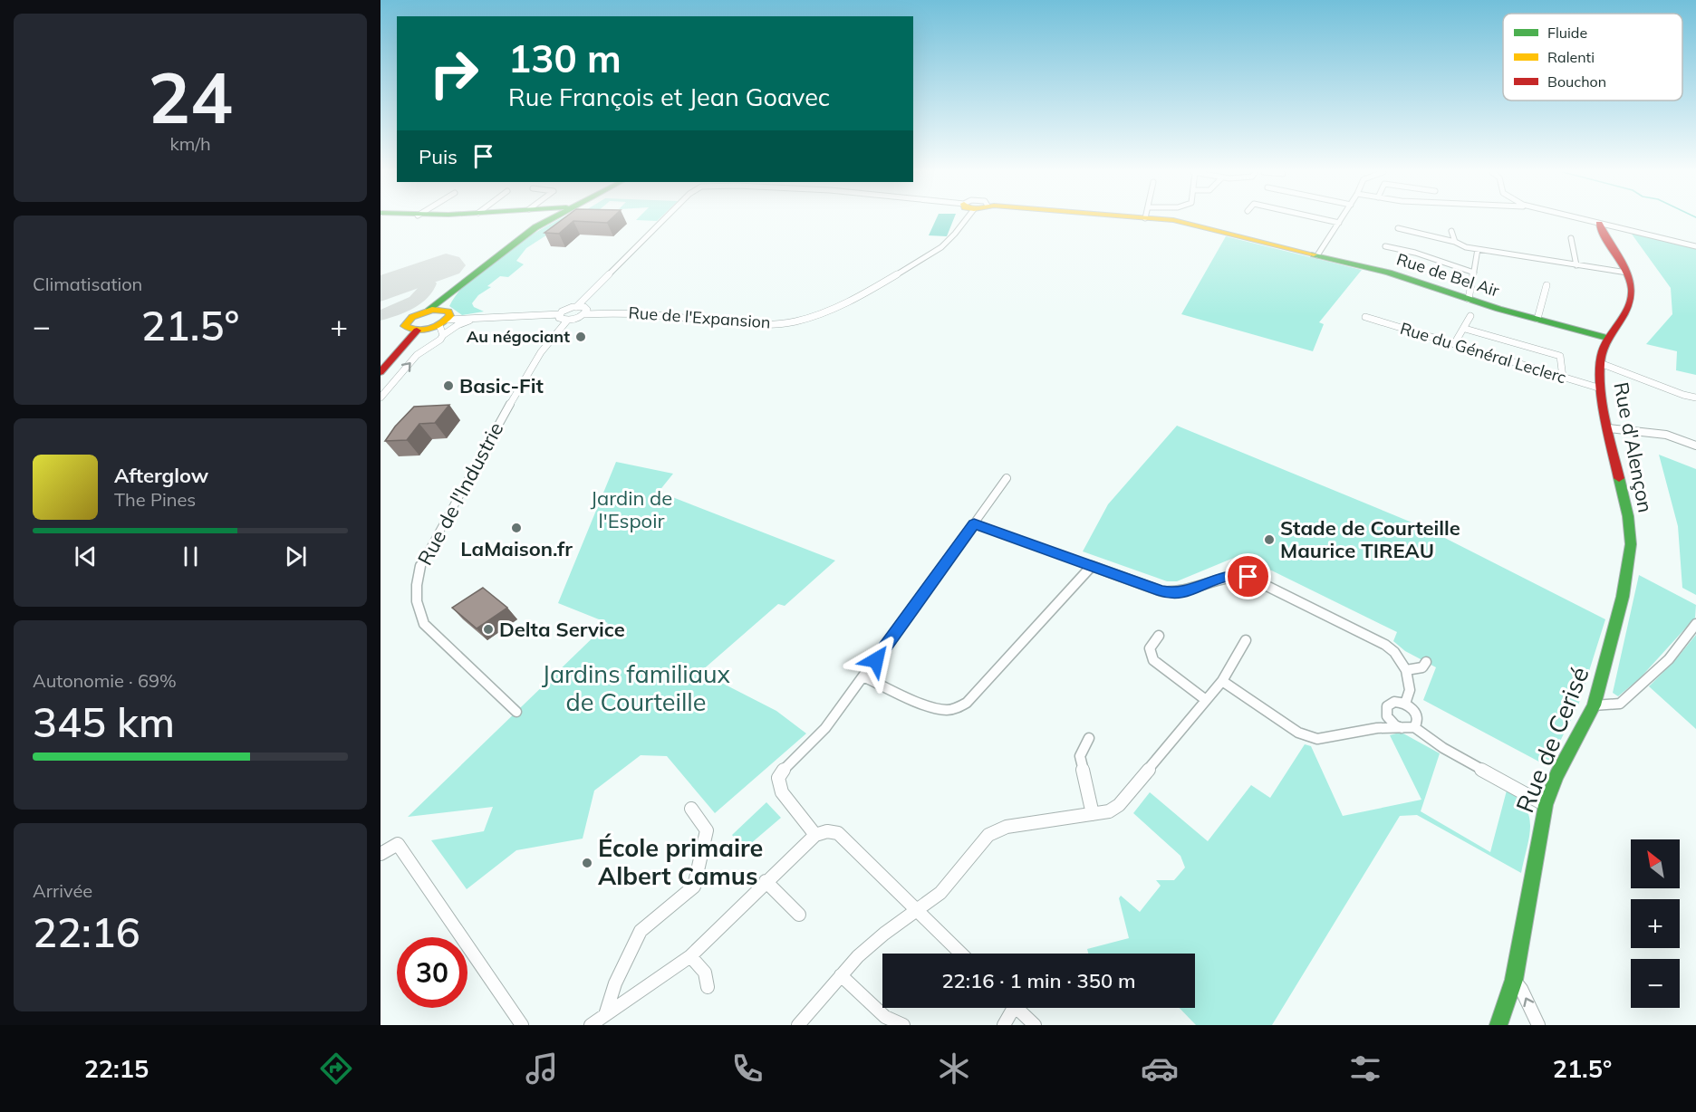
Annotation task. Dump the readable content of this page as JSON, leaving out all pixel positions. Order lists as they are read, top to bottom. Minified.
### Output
{"streets":{"street":["Rue de Bel Air","Rue de l'Expansion","Rue du Général Leclerc","Rue d'Alençon","Rue de l'Industrie","Rue de Cerisé"]},"crossings":[["Rue de Bel Air","Rue d'Alençon"],["Rue du Général Leclerc","Rue d'Alençon"],["Rue d'Alençon","Rue de Cerisé"]],"parks":["Jardin de l'Espoir","Jardins familiaux de Courteille"],"places":["Au négociant","Basic-Fit","LaMaison.fr","Stade de Courteille Maurice TIREAU","Delta Service","École primaire Albert Camus"],"legend":["Fluide","Ralenti","Bouchon"],"north":"top left","page":{"tile":[["24","km/h"],"Climatisation",["Autonomie · 69%","345 km"],["Arrivée","22:16"]],"turn":["130 m","Rue François et Jean Goavec"],"then":"Puis","heat":["−","21.5°","+"],"song":["Afterglow","The Pines"],"map_buttons":["+","−"],"limit":"30","trip":"22:16 · 1 min · 350 m","tabs":["22:15","21.5°"]}}
